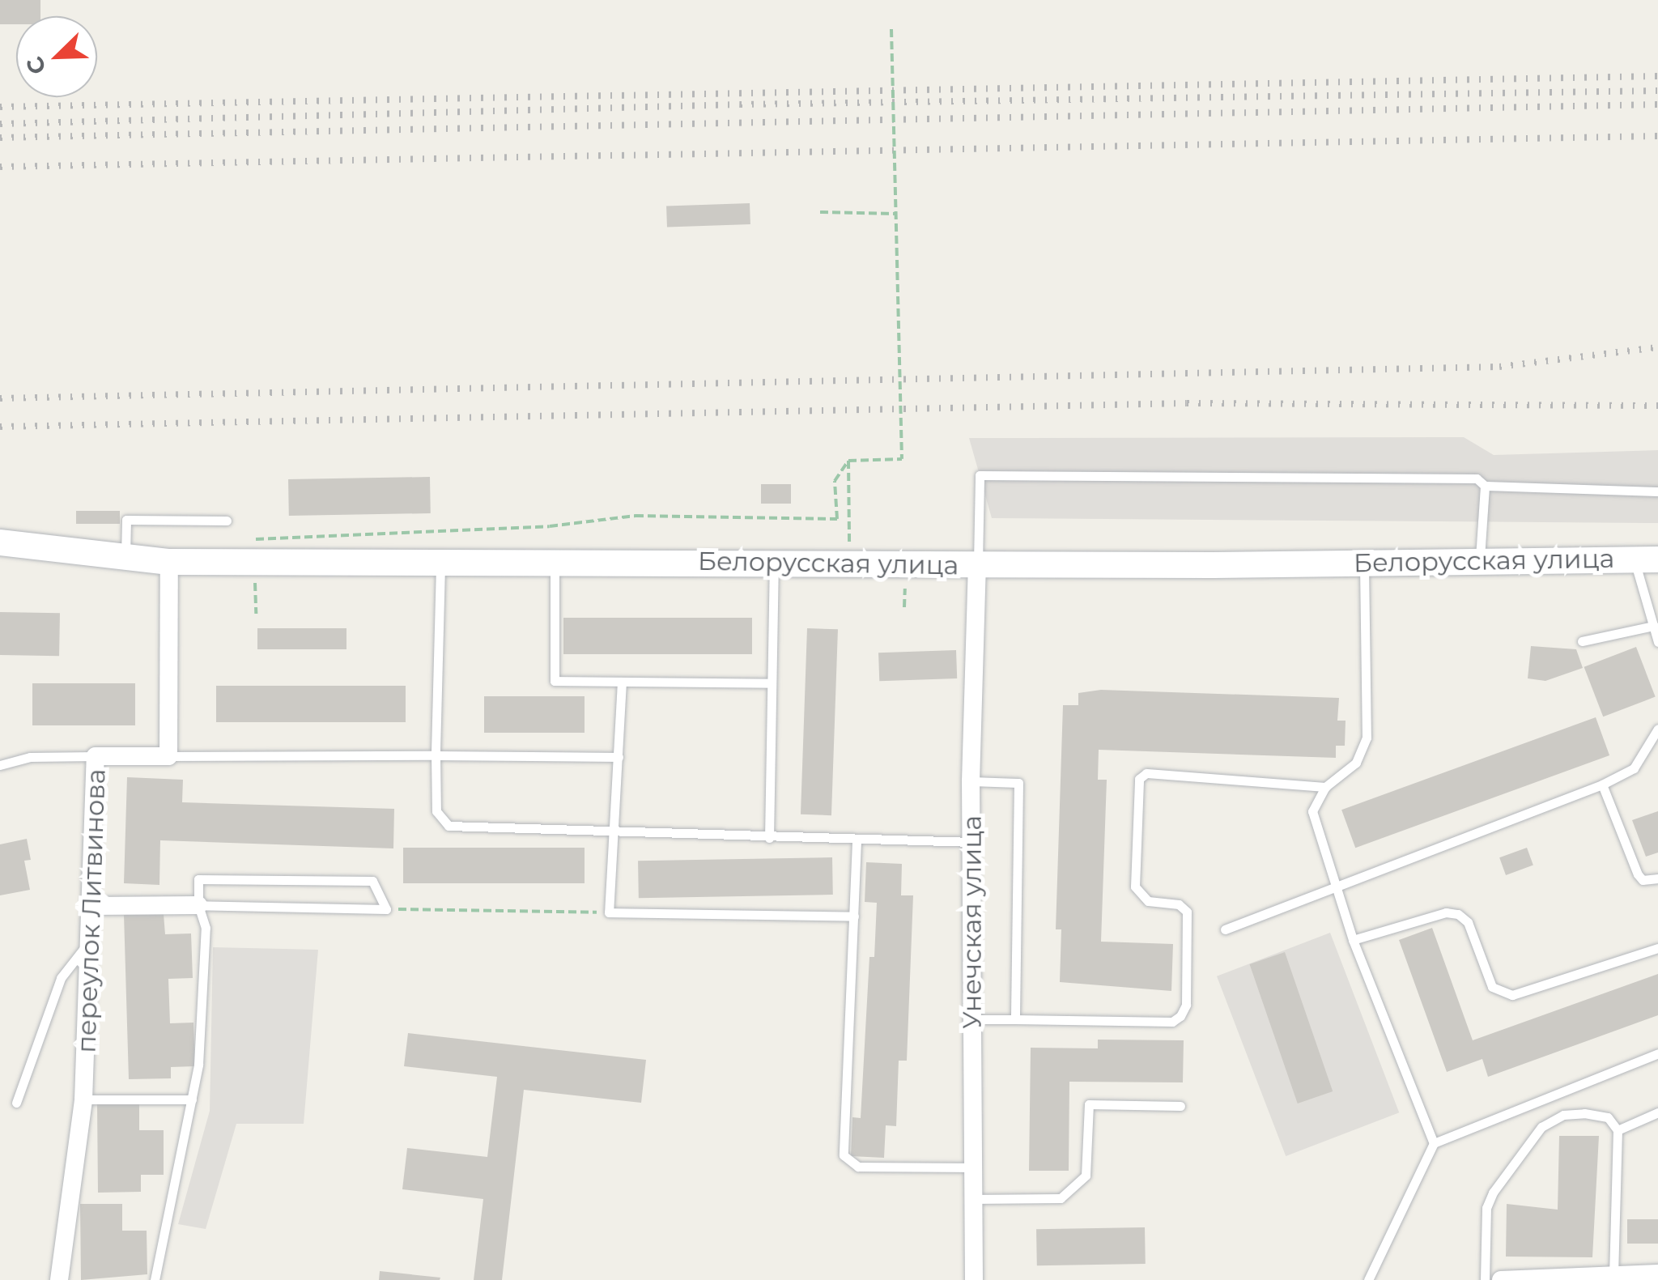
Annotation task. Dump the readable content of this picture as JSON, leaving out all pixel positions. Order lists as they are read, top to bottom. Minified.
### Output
{"streets":{"main road":["Белорусская улица"],"street":["переулок Литвинова","Унечская улица"]},"crossings":[["Белорусская улица","Унечская улица"]],"north":"bottom left"}
